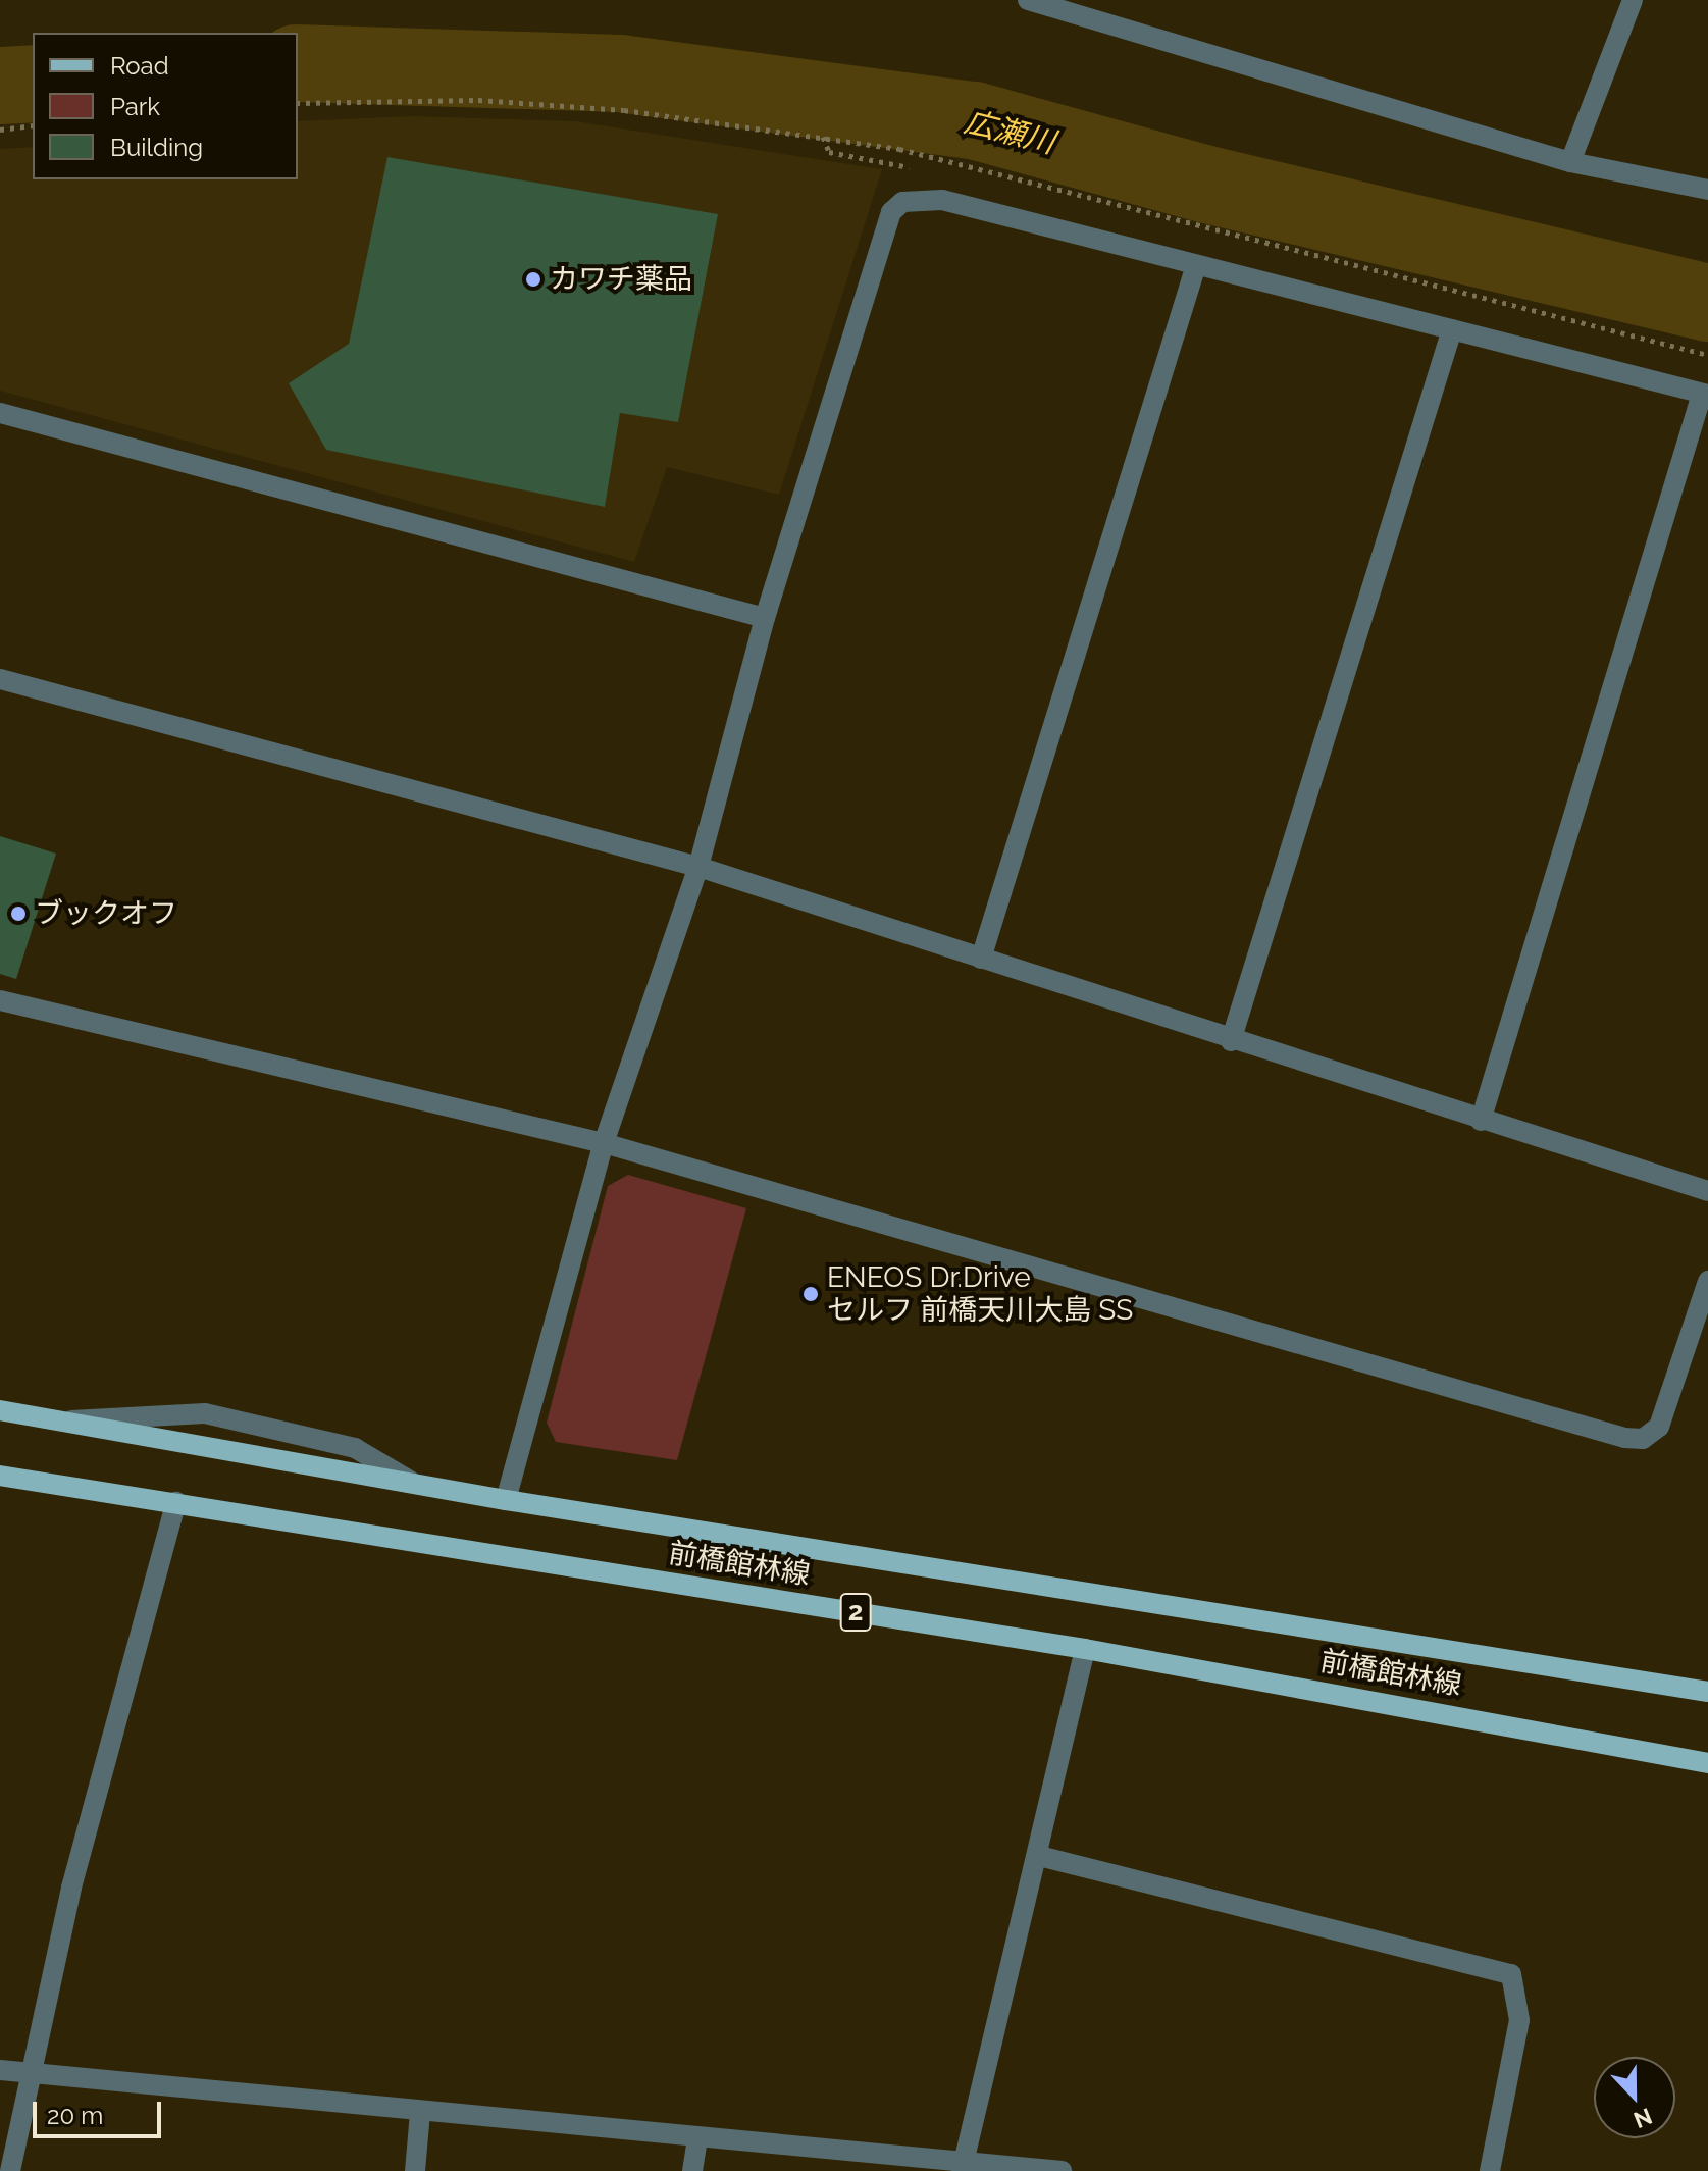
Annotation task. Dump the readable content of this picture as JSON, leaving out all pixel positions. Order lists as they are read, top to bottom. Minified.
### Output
{"streets":{"main road":["前橋館林線","2"]},"water":["広瀬川"],"places":["カワチ薬品","ブックオフ","ENEOS Dr.Drive セルフ 前橋天川大島 SS"],"legend":["Road","Park","Building"],"scale_bar":"20 m","north":"bottom"}
